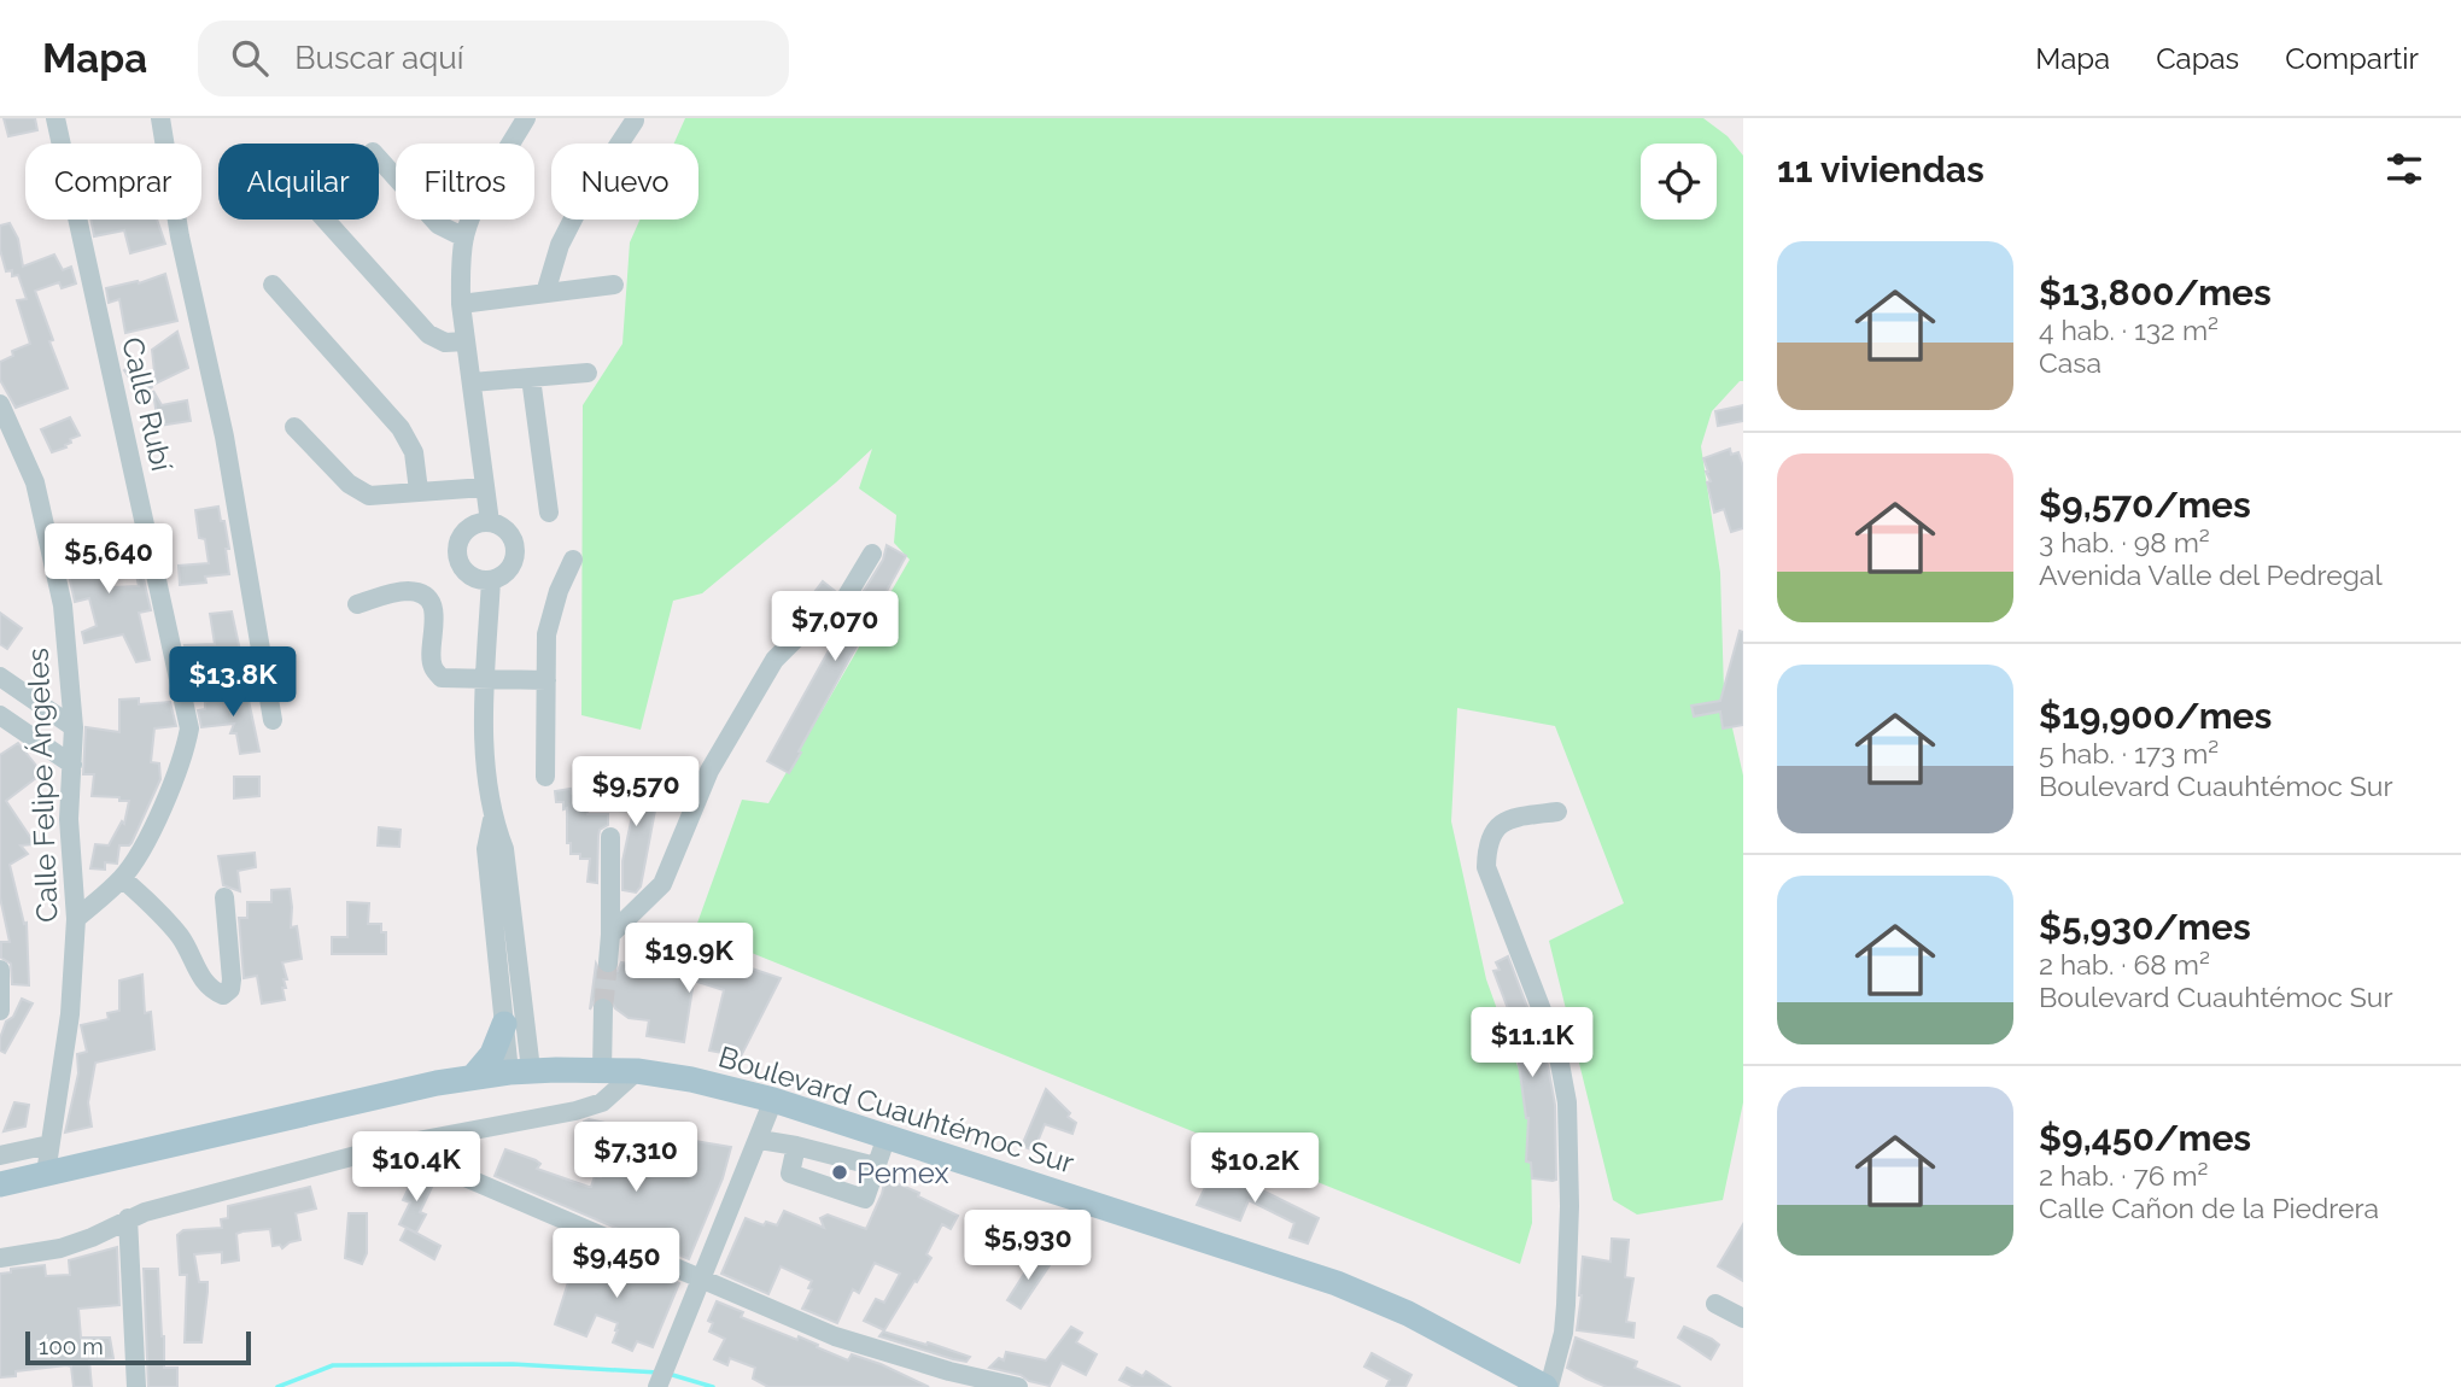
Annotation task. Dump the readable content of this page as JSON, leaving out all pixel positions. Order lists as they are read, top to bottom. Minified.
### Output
{"streets":{"main road":["Boulevard Cuauhtémoc Sur"],"street":["Calle Rubí","Calle Felipe Ángeles"]},"crossings":[["Calle Rubí","Calle Felipe Ángeles"],["Calle Felipe Ángeles","Boulevard Cuauhtémoc Sur"]],"places":["Pemex"],"scale_bar":"100 m","page":{"header":"Mapa","search":"Buscar aquí","nav":["Mapa","Capas","Compartir"],"heading":"11 viviendas","chip":["Comprar","Alquilar","Filtros","Nuevo"],"list":[{"name":"$13,800/mes","note":"4 hab. · 132 m² · Casa"},{"name":"$9,570/mes","note":"3 hab. · 98 m² · Avenida Valle del Pedregal"},{"name":"$19,900/mes","note":"5 hab. · 173 m² · Boulevard Cuauhtémoc Sur"},{"name":"$5,930/mes","note":"2 hab. · 68 m² · Boulevard Cuauhtémoc Sur"},{"name":"$9,450/mes","note":"2 hab. · 76 m² · Calle Cañon de la Piedrera"}],"price":["$5,640","$7,070","$13.8K","$9,570","$19.9K","$11.1K","$7,310","$10.4K","$10.2K","$5,930","$9,450"],"scale":"100 m"}}
